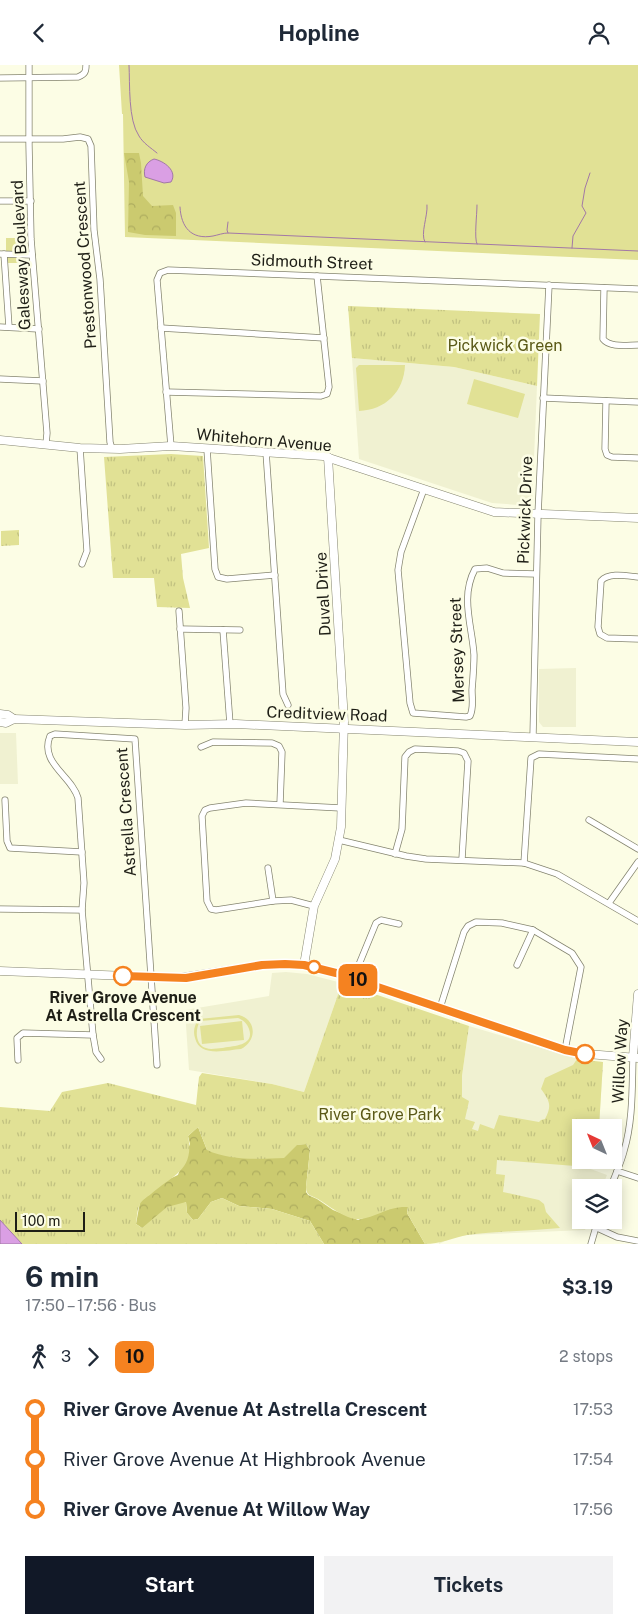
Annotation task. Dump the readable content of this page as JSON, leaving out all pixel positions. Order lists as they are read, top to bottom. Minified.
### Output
{"streets":{"street":["Galesway Boulevard","Sidmouth Street","Prestonwood Crescent","Whitehorn Avenue","Pickwick Drive","Duval Drive","Mersey Street","Creditview Road","Astrella Crescent","Willow Way"]},"crossings":[["Galesway Boulevard","Prestonwood Crescent"],["Galesway Boulevard","Whitehorn Avenue"],["Sidmouth Street","Whitehorn Avenue"],["Sidmouth Street","Pickwick Drive"],["Prestonwood Crescent","Whitehorn Avenue"],["Whitehorn Avenue","Pickwick Drive"],["Whitehorn Avenue","Duval Drive"],["Whitehorn Avenue","Mersey Street"],["Pickwick Drive","Mersey Street"],["Pickwick Drive","Creditview Road"],["Duval Drive","Creditview Road"]],"parks":["Pickwick Green","River Grove Park"],"places":["River Grove Avenue At Astrella Crescent"],"lines":["bus line 10"],"scale_bar":"100 m","north":"top left","page":{"header":"Hopline","on_map":"10","scale":"100 m","heading":["6 min","17:50 – 17:56 · Bus","$3.19"],"legs":["3","10","2 stops"],"list":[{"name":"River Grove Avenue At Astrella Crescent","value":"17:53"},{"name":"River Grove Avenue At Highbrook Avenue","value":"17:54"},{"name":"River Grove Avenue At Willow Way","value":"17:56"}],"buttons":["Start","Tickets"]}}
